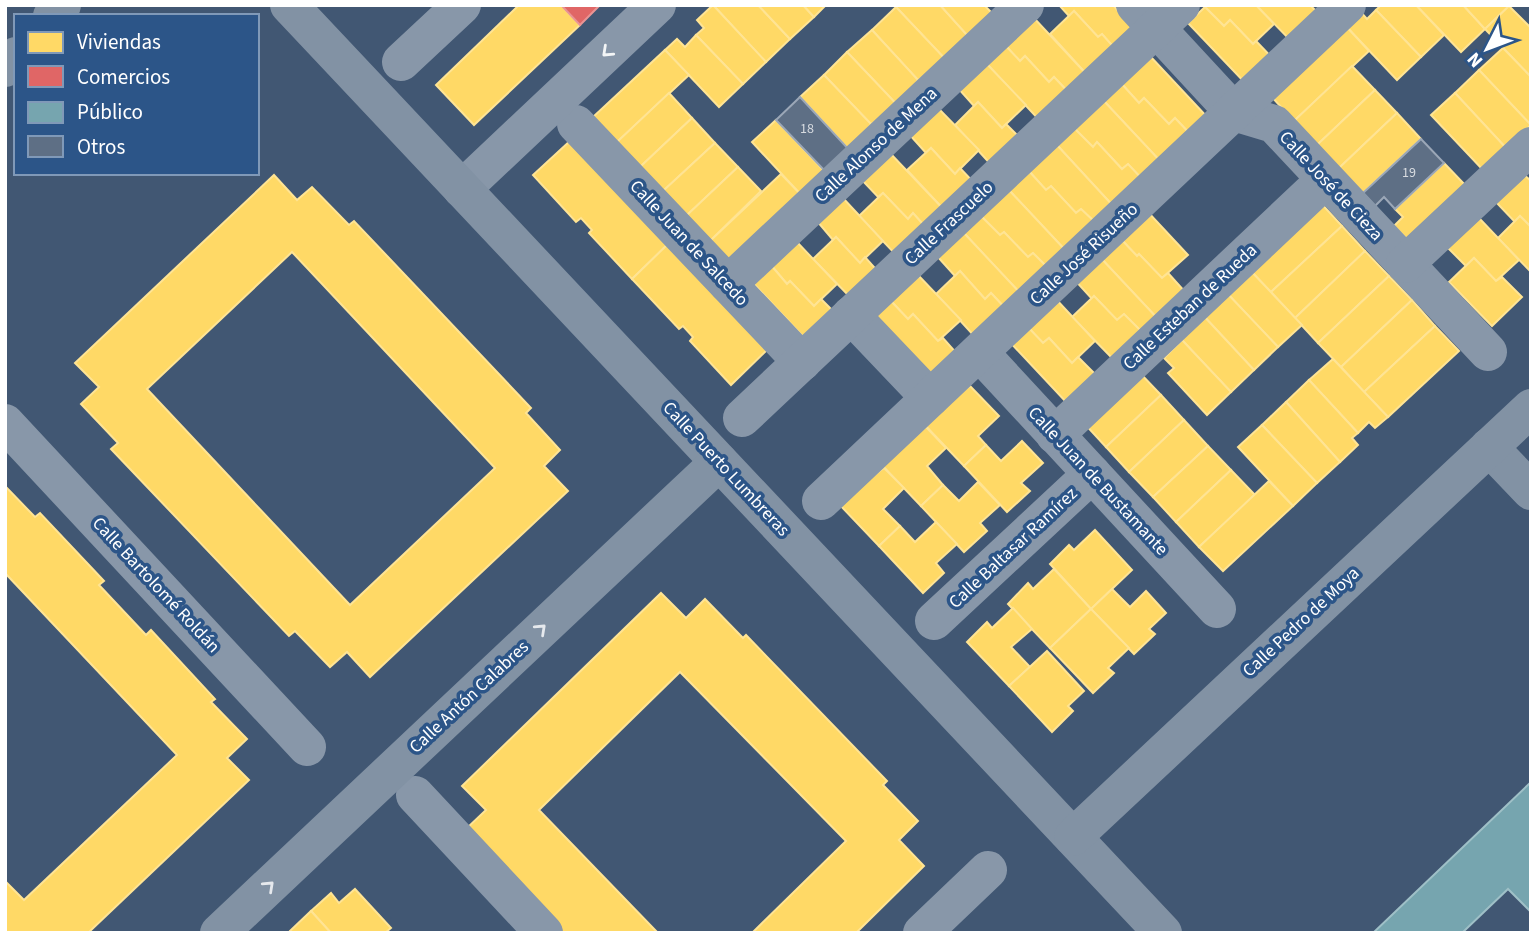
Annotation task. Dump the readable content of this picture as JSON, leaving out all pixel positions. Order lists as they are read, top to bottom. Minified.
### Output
{"streets":{"street":["Calle Alonso de Mena","Calle José de Cieza","Calle Frascuelo","Calle Juan de Salcedo","Calle José Risueño","Calle Esteban de Rueda","Calle Puerto Lumbreras","Calle Juan de Bustamante","Calle Baltasar Ramírez","Calle Bartolomé Roldán","Calle Pedro de Moya","Calle Antón Calabres"]},"crossings":[["Calle Alonso de Mena","Calle Juan de Salcedo"],["Calle José de Cieza","Calle José Risueño"],["Calle José de Cieza","Calle Esteban de Rueda"],["Calle Frascuelo","Calle Juan de Salcedo"],["Calle José Risueño","Calle Juan de Bustamante"],["Calle Esteban de Rueda","Calle Juan de Bustamante"],["Calle Puerto Lumbreras","Calle Pedro de Moya"],["Calle Puerto Lumbreras","Calle Antón Calabres"],["Calle Juan de Bustamante","Calle Baltasar Ramírez"]],"one_way":["Calle Antón Calabres"],"house_numbers":["18","19"],"legend":["Viviendas","Comercios","Público","Otros"],"north":"bottom left"}
